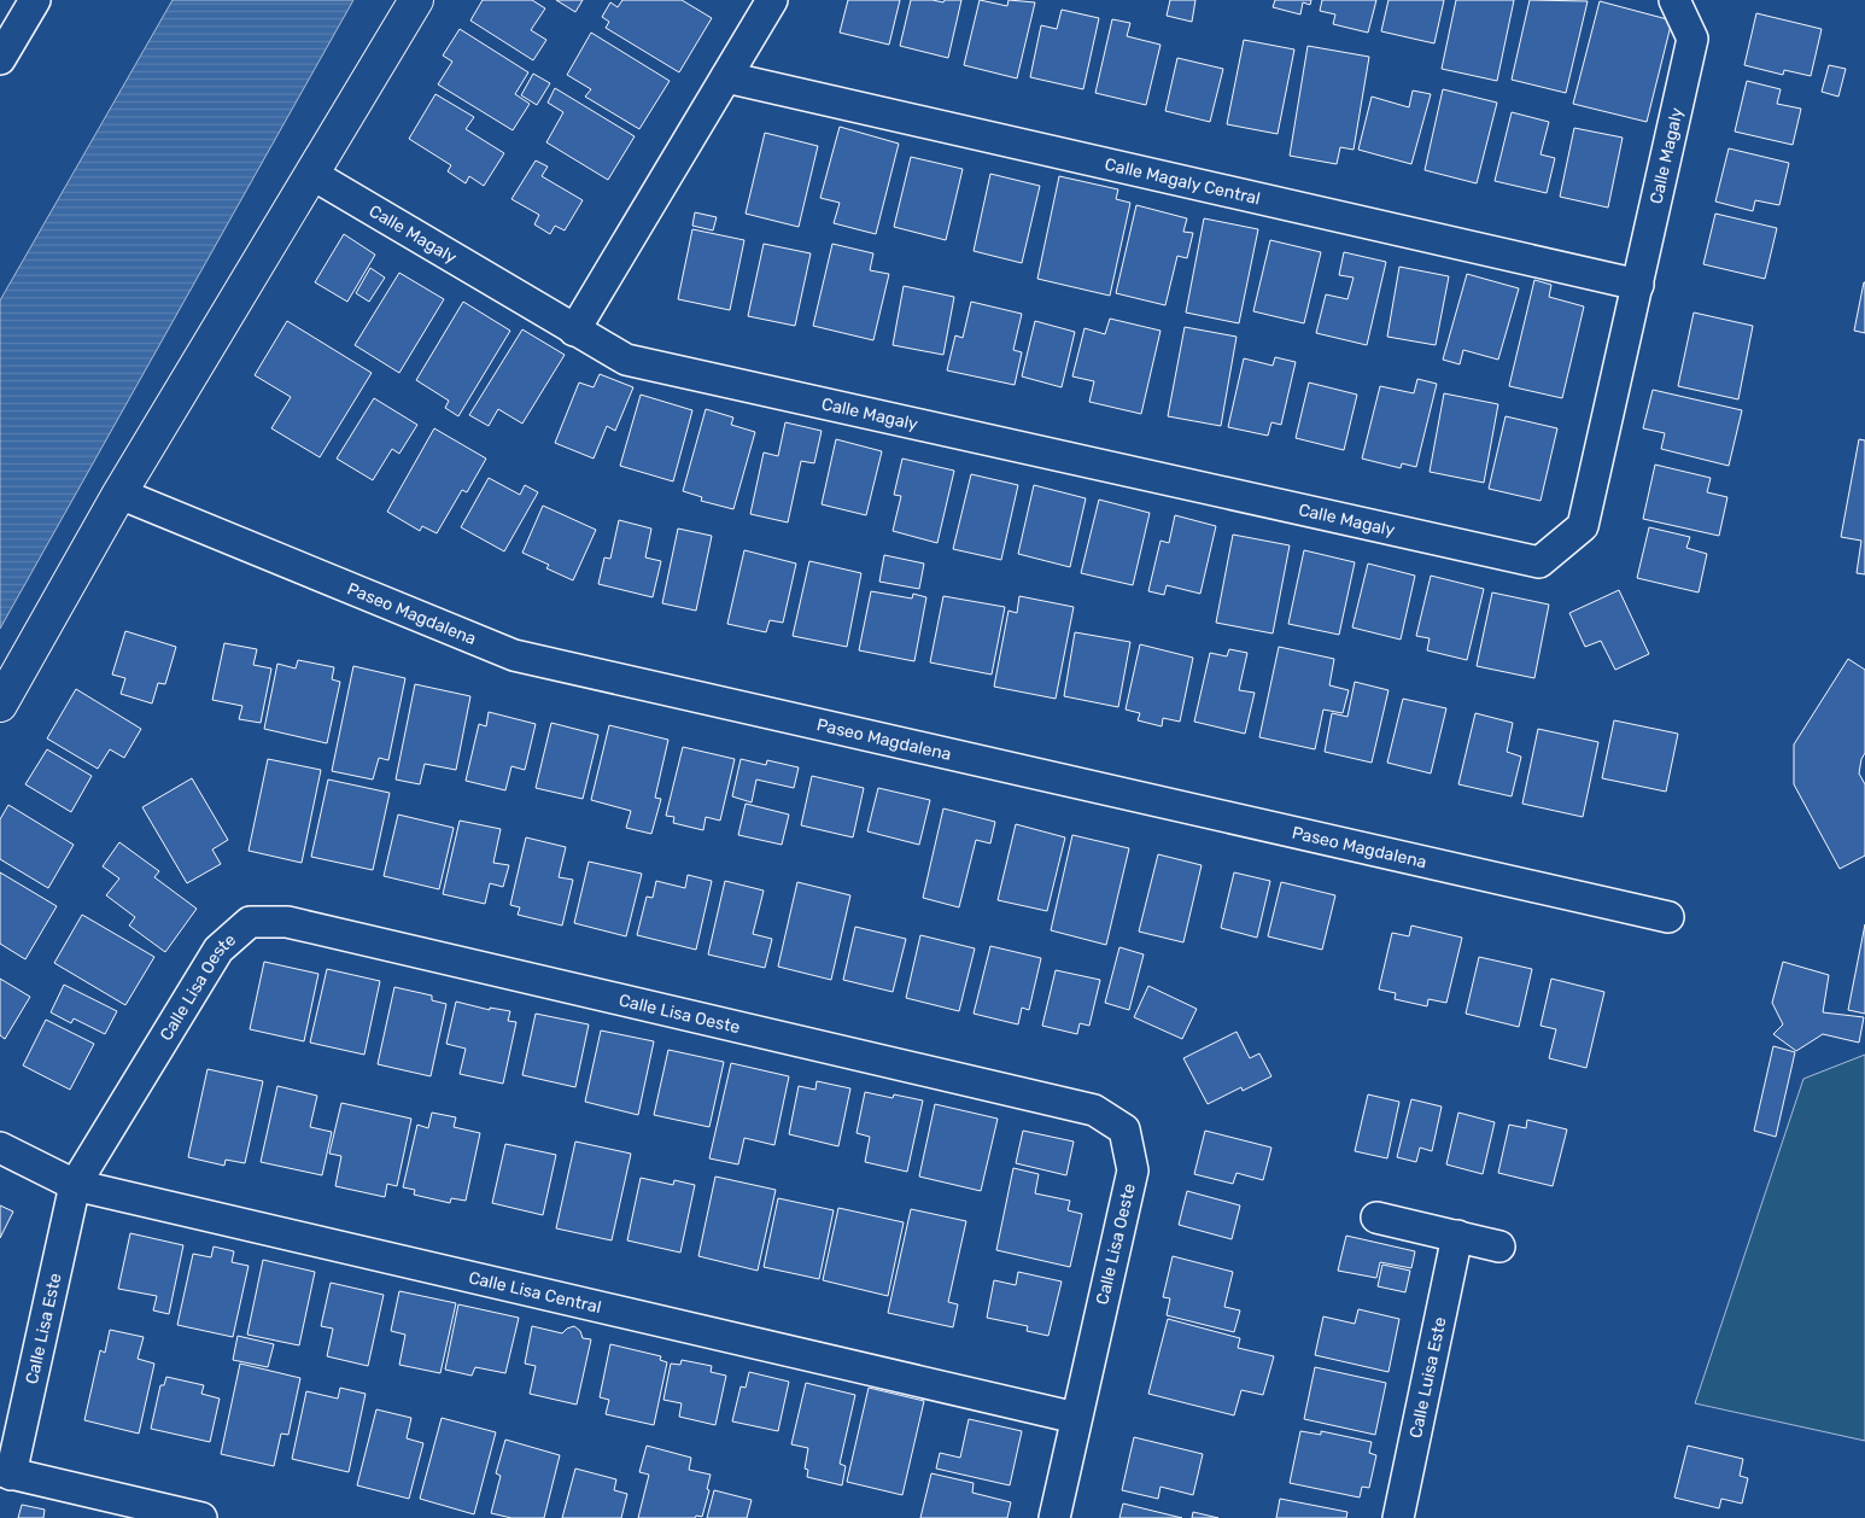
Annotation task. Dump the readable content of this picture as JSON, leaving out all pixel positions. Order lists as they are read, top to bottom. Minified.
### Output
{"streets":{"street":["Calle Magaly","Calle Magaly Central","Paseo Magdalena","Calle Lisa Oeste","Calle Lisa Central","Calle Lisa Este","Calle Luisa Este"]},"crossings":[["Calle Magaly","Calle Magaly Central"],["Calle Lisa Oeste","Calle Lisa Central"],["Calle Lisa Oeste","Calle Lisa Este"],["Calle Lisa Central","Calle Lisa Este"]]}
